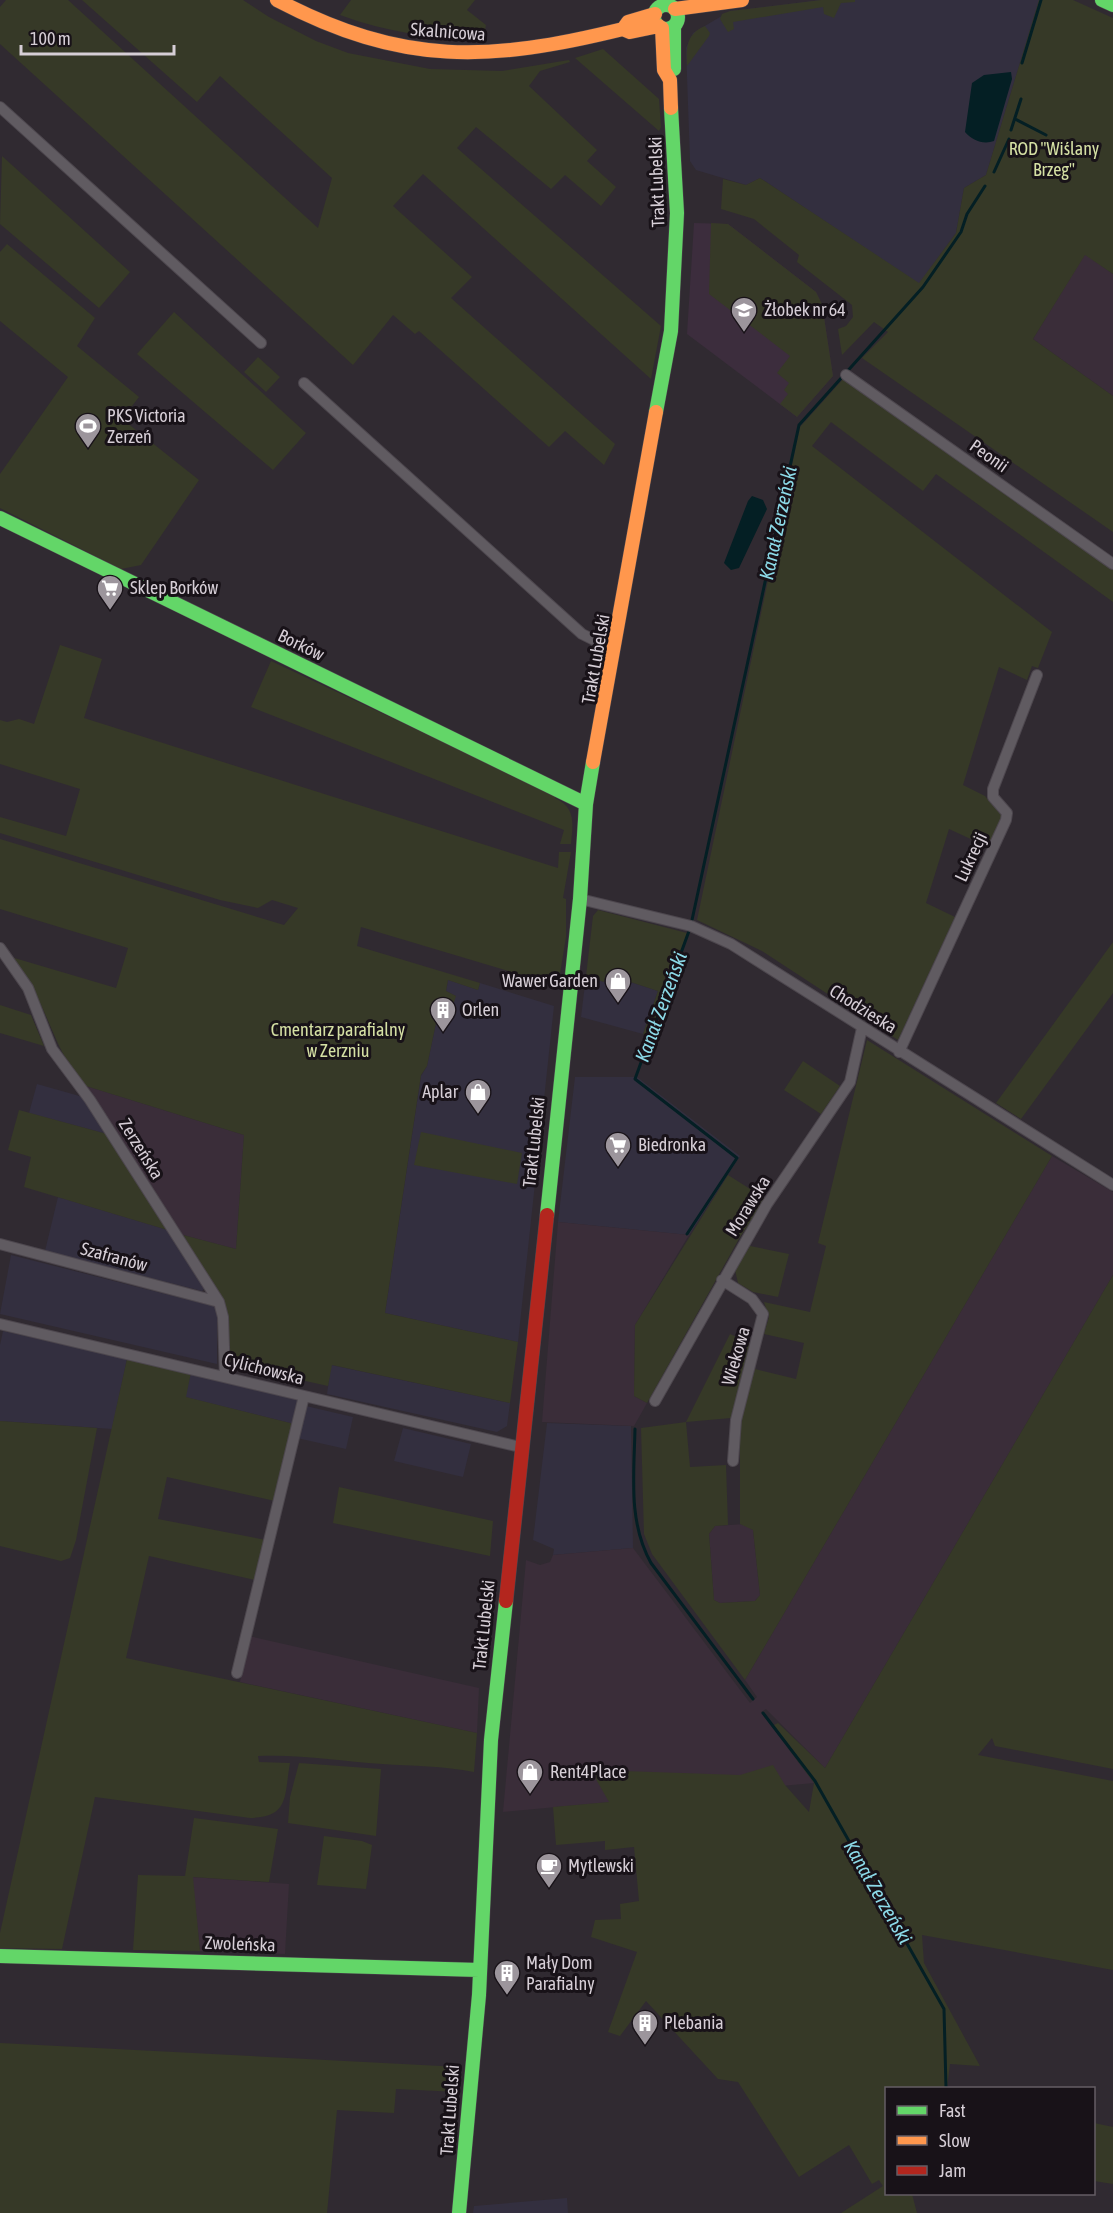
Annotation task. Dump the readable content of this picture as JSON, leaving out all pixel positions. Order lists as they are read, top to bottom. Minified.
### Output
{"streets":{"street":["Skalnicowa","Trakt Lubelski","Peonii","Borków","Lukrecji","Chodzieska","Zerzeńska","Morawska","Szafranów","Wiekowa","Cylichowska","Zwoleńska"]},"crossings":[["Skalnicowa","Trakt Lubelski"],["Trakt Lubelski","Borków"],["Trakt Lubelski","Chodzieska"],["Trakt Lubelski","Cylichowska"],["Trakt Lubelski","Zwoleńska"],["Lukrecji","Chodzieska"],["Chodzieska","Morawska"],["Zerzeńska","Szafranów"],["Zerzeńska","Cylichowska"],["Morawska","Wiekowa"]],"water":["Kanał Zerzeński"],"parks":["ROD \"Wiślany Brzeg\"","Cmentarz parafialny w Zerzniu"],"places":{"school or university":["Żłobek nr 64"],"sports":["PKS Victoria Zerzeń"],"supermarket":["Sklep Borków","Biedronka"],"shop":["Wawer Garden","Aplar","Rent4Place"],"building":["Orlen","Mały Dom Parafialny","Plebania"],"cafe":["Mytlewski"]},"legend":["Fast","Slow","Jam"],"scale_bar":"100 m"}
